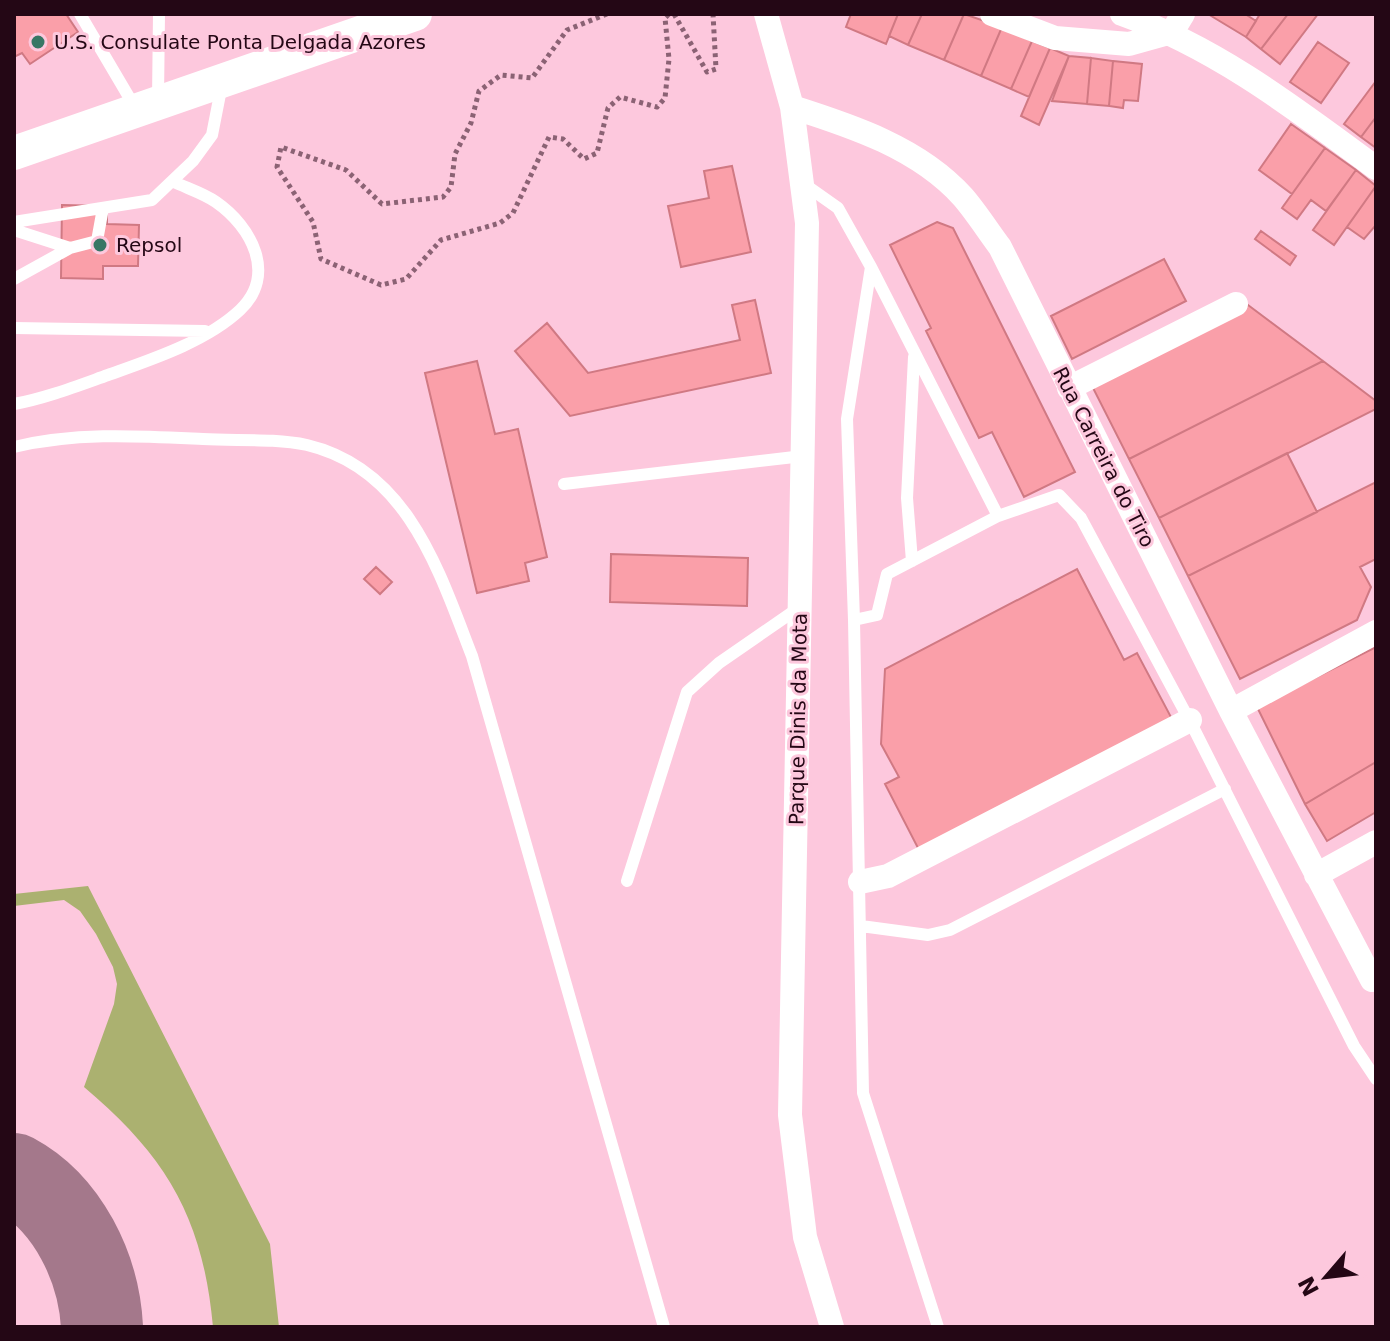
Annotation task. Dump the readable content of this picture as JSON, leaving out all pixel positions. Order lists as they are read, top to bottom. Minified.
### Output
{"streets":{"street":["Rua Carreira do Tiro","Parque Dinis da Mota"]},"crossings":[["Rua Carreira do Tiro","Parque Dinis da Mota"]],"places":["U.S. Consulate Ponta Delgada Azores","Repsol"],"north":"bottom left"}
